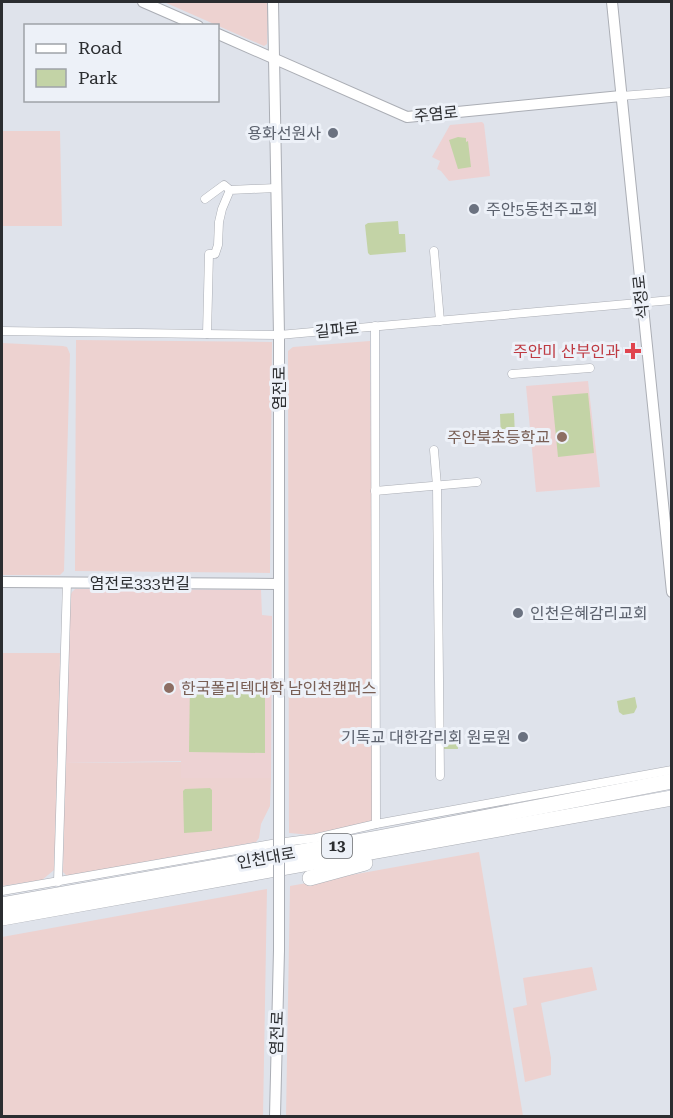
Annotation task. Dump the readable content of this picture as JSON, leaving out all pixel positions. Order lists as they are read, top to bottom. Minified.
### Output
{"streets":{"highway":["13","인천대로"],"street":["주염로","석정로","길파로","염전로","염전로333번길"]},"crossings":[["주염로","석정로"],["주염로","염전로"],["석정로","길파로"],["길파로","염전로"],["염전로","염전로333번길"]],"places":{"other":["용화선원사","주안5동천주교회","주안북초등학교","인천은혜감리교회","한국폴리텍대학 남인천캠퍼스","기독교 대한감리회 원로원"],"health":["주안미 산부인과"]},"legend":["Road","Park"]}
